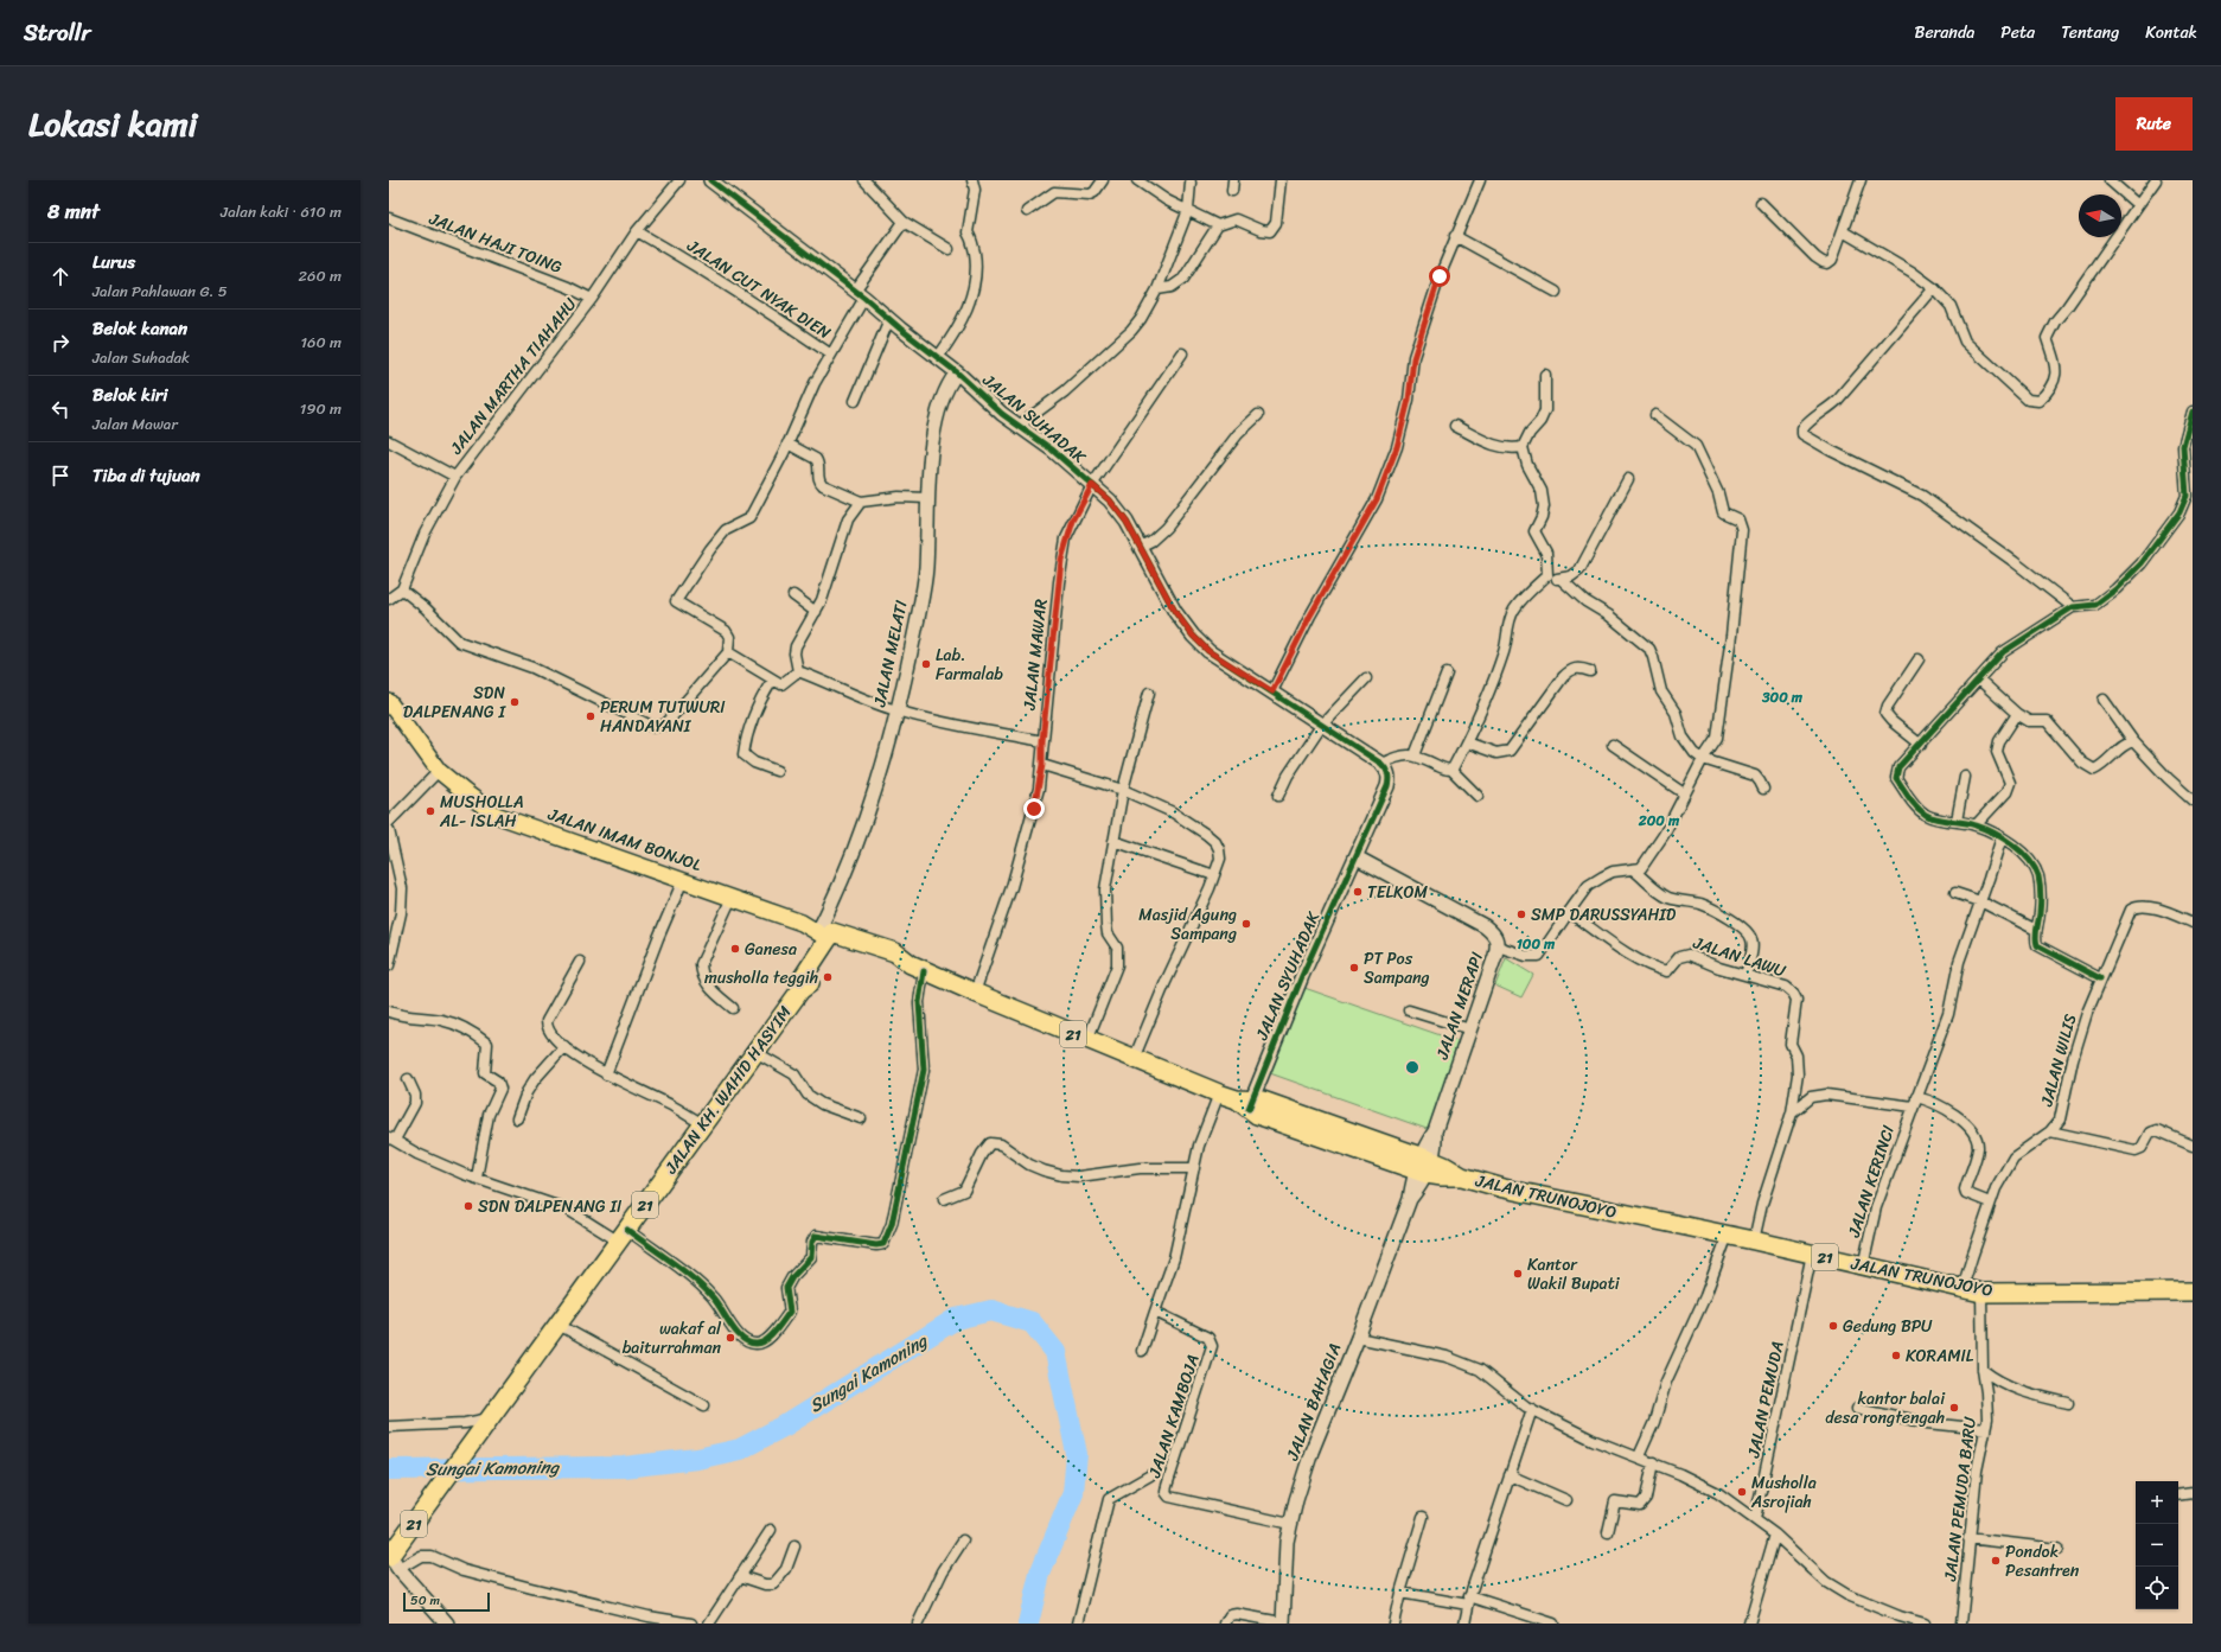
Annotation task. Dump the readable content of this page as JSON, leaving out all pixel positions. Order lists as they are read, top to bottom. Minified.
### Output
{"streets":{"highway":["21","JALAN KH. WAHID HASYIM","JALAN TRUNOJOYO"],"main road":["JALAN IMAM BONJOL"],"street":["JALAN HAJI TOING","JALAN CUT NYAK DIEN","JALAN MARTHA TIAHAHU","JALAN SUHADAK","JALAN MELATI","JALAN MAWAR","JALAN LAWU","JALAN SYUHADAK","JALAN MERAPI","JALAN WILIS","JALAN KERINCI","JALAN PEMUDA","JALAN BAHAGIA","JALAN KAMBOJA","JALAN PEMUDA BARU"]},"crossings":[["JALAN HAJI TOING","JALAN MARTHA TIAHAHU"],["JALAN CUT NYAK DIEN","JALAN MARTHA TIAHAHU"],["JALAN CUT NYAK DIEN","JALAN SUHADAK"],["JALAN SUHADAK","JALAN MELATI"],["JALAN SUHADAK","JALAN MAWAR"],["JALAN MELATI","JALAN IMAM BONJOL"],["JALAN MELATI","21"],["JALAN MELATI","JALAN KH. WAHID HASYIM"],["JALAN MAWAR","21"],["JALAN IMAM BONJOL","21"],["JALAN IMAM BONJOL","JALAN KH. WAHID HASYIM"],["JALAN LAWU","JALAN TRUNOJOYO"],["JALAN SYUHADAK","JALAN MERAPI"],["JALAN SYUHADAK","21"],["JALAN MERAPI","21"],["JALAN MERAPI","JALAN TRUNOJOYO"],["JALAN MERAPI","JALAN BAHAGIA"],["21","JALAN KH. WAHID HASYIM"],["21","JALAN TRUNOJOYO"],["21","JALAN BAHAGIA"],["JALAN WILIS","JALAN TRUNOJOYO"],["JALAN KERINCI","JALAN TRUNOJOYO"],["JALAN TRUNOJOYO","JALAN PEMUDA"],["JALAN TRUNOJOYO","JALAN BAHAGIA"],["JALAN TRUNOJOYO","JALAN PEMUDA BARU"],["JALAN BAHAGIA","JALAN KAMBOJA"]],"water":["Sungai Kamoning"],"places":["Lab. Farmalab","SDN DALPENANG I","PERUM TUTWURI HANDAYANI","MUSHOLLA AL- ISLAH","TELKOM","SMP DARUSSYAHID","Masjid Agung Sampang","Ganesa","PT Pos Sampang","musholla teggih","SDN DALPENANG II","Kantor Wakil Bupati","Gedung BPU","wakaf al baiturrahman","KORAMIL","kantor balai desa rongtengah","Musholla Asrojiah","Pondok Pesantren"],"scale_bar":"50 m","north":"left","page":{"header":"Strollr","nav":["Beranda","Peta","Tentang","Kontak"],"title":"Lokasi kami","buttons":"Rute","heading":["8 mnt","Jalan kaki · 610 m"],"list":[["Lurus","Jalan Pahlawan G. 5","260 m"],["Belok kanan","Jalan Suhadak","160 m"],["Belok kiri","Jalan Mawar","190 m"],"Tiba di tujuan"],"map_buttons":["+","−"],"scale":"50 m"},"rings":["300 m","200 m","100 m"]}
